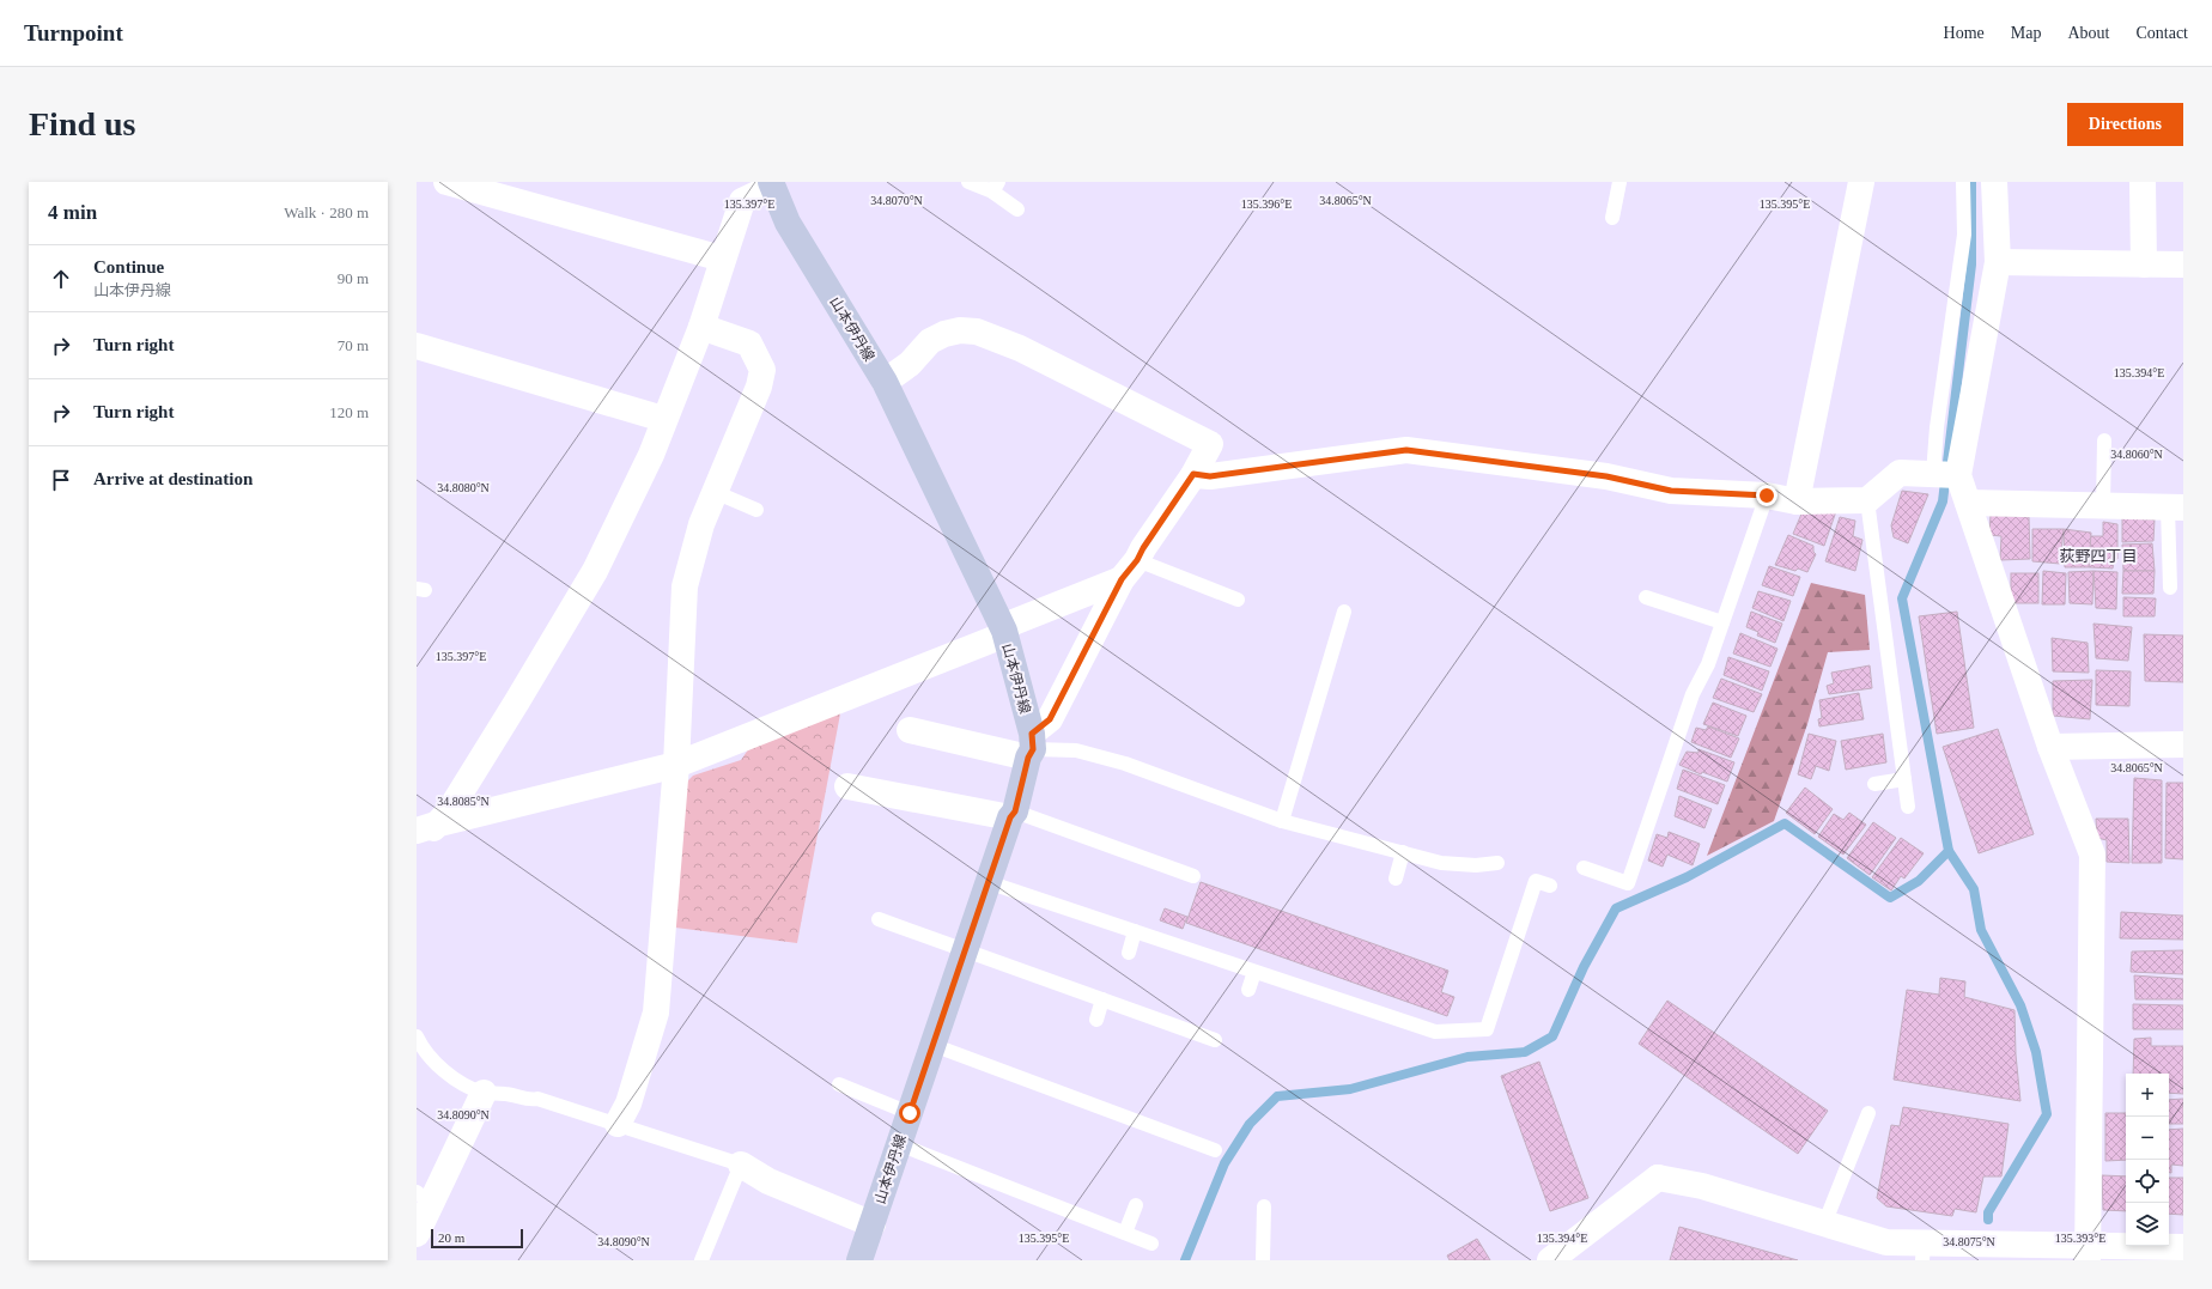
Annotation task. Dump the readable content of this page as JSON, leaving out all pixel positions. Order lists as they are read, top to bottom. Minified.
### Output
{"streets":{"main road":["山本伊丹線"]},"districts":["荻野四丁目"],"scale_bar":"20 m","page":{"header":"Turnpoint","nav":["Home","Map","About","Contact"],"buttons":"Directions","title":"Find us","heading":["4 min","Walk · 280 m"],"list":[["Continue","山本伊丹線","90 m"],["Turn right","70 m"],["Turn right","120 m"],"Arrive at destination"],"map_buttons":["+","−"],"scale":"20 m"},"coordinates":["34.8070°N","34.8065°N","135.397°E","135.396°E","135.395°E","135.394°E","34.8060°N","34.8080°N","34.8085°N","34.8090°N","135.393°E","34.8075°N"]}
